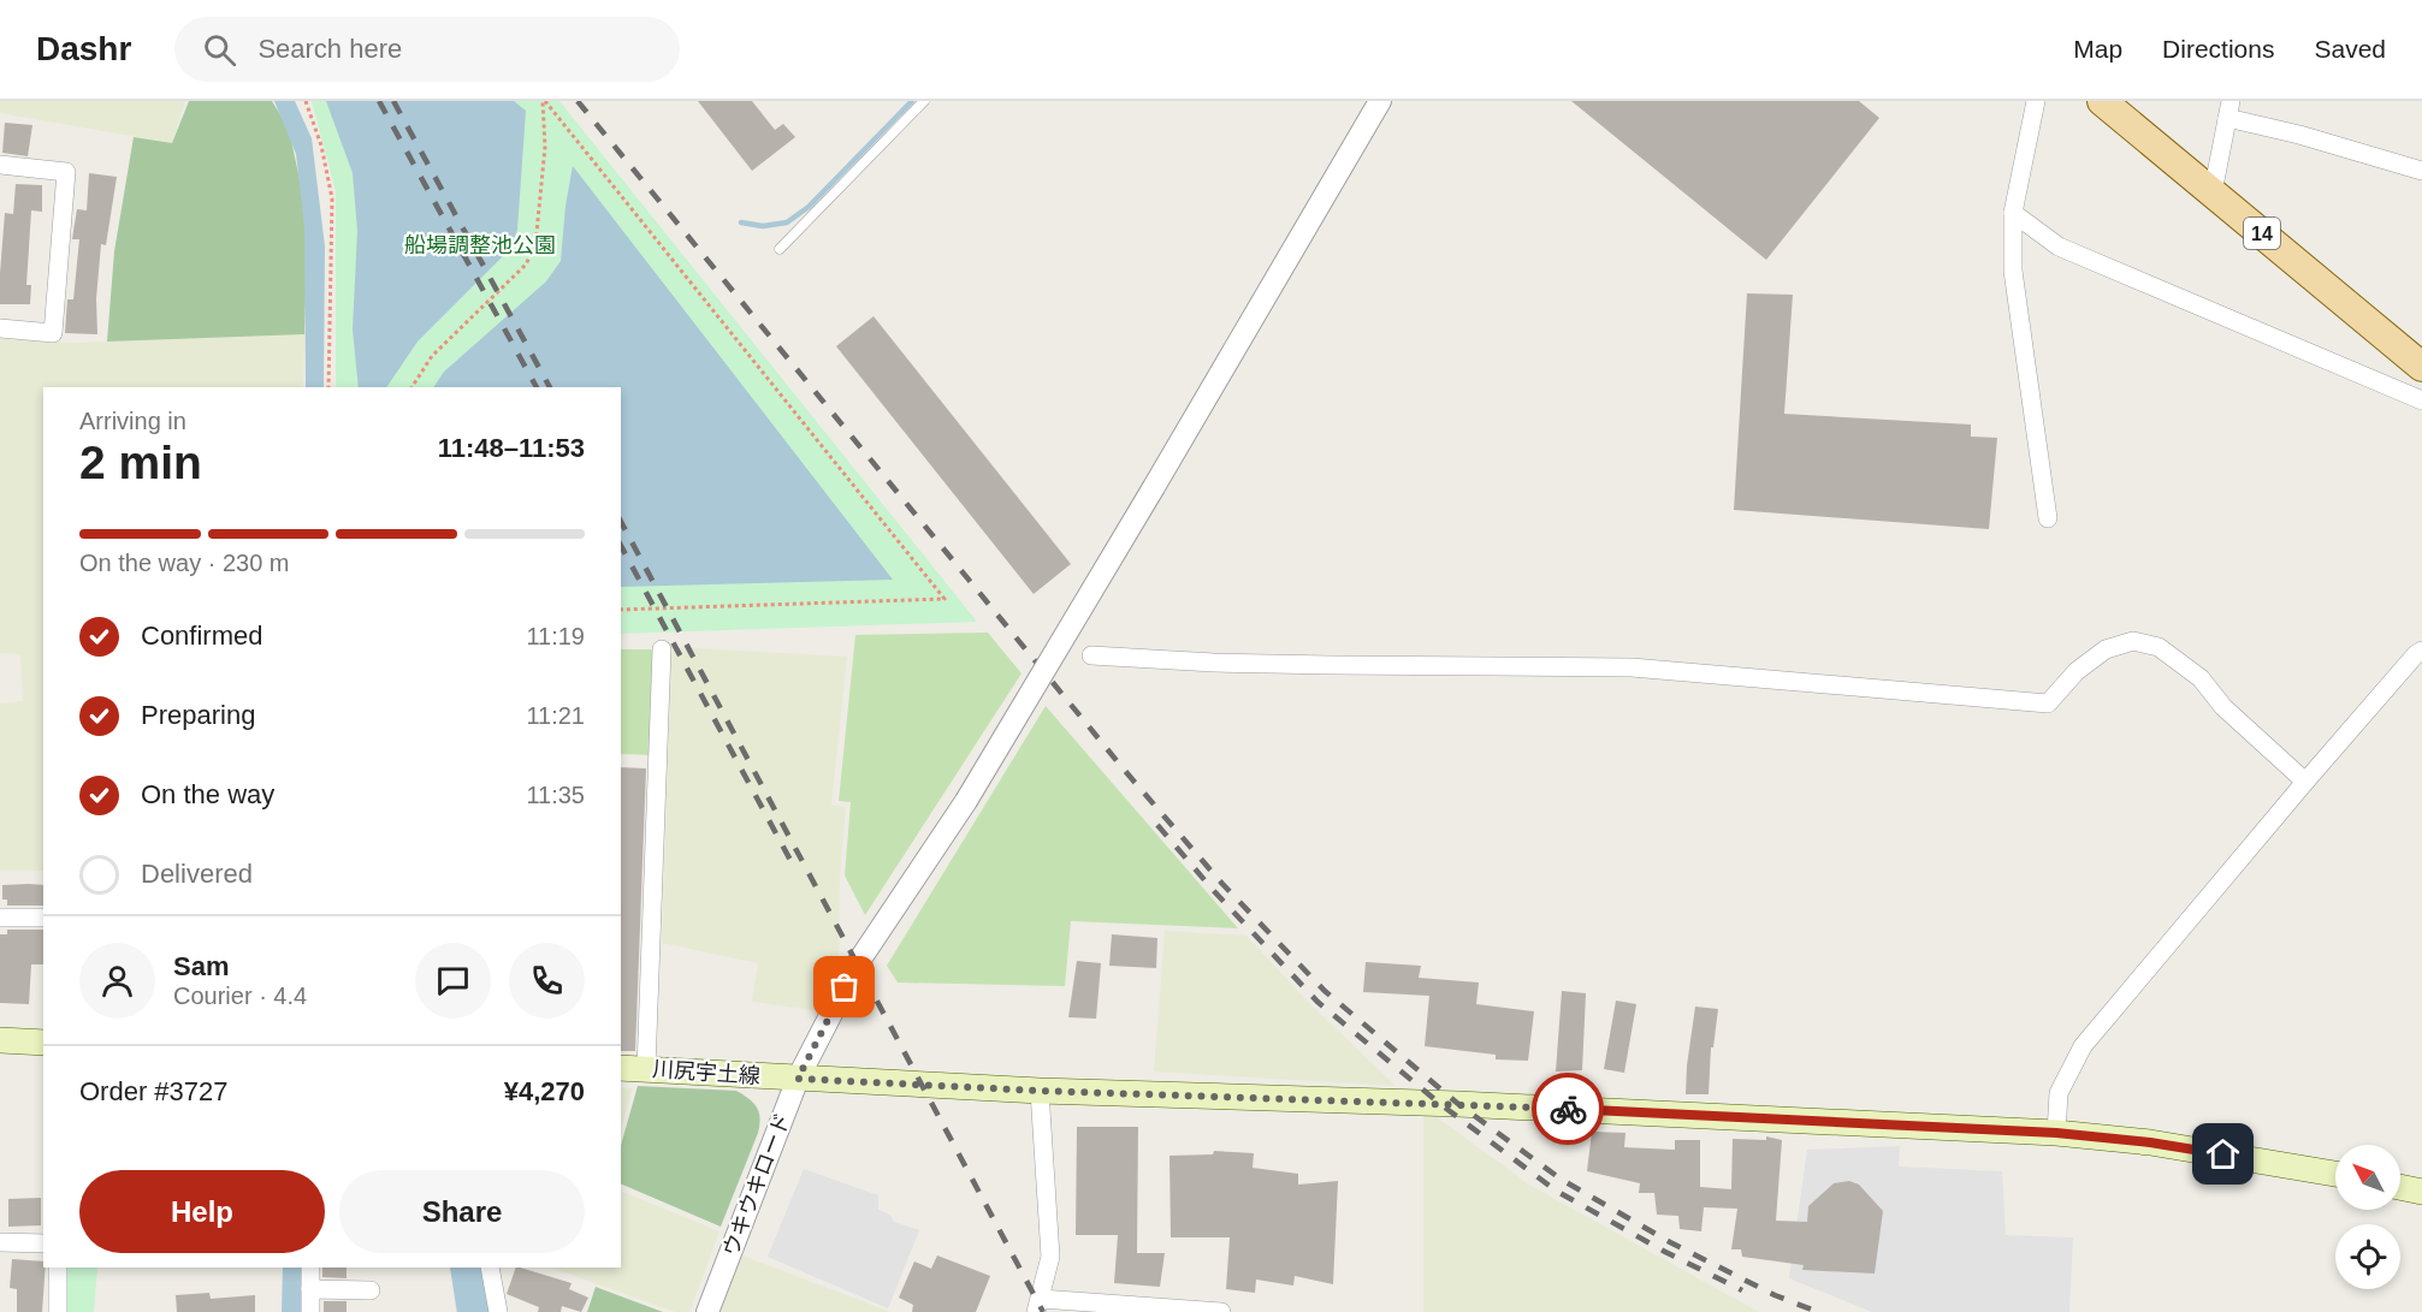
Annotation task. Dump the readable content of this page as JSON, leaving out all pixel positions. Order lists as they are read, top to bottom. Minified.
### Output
{"streets":{"main road":["14","川尻宇土線"],"street":["ウキウキロード"]},"crossings":[["川尻宇土線","ウキウキロード"]],"parks":["船場調整池公園"],"north":"top left","page":{"header":"Dashr","search":"Search here","nav":["Map","Directions","Saved"],"heading":["2 min","Arriving in","11:48–11:53"],"panel":["Sam","Courier · 4.4","Order #3727","¥4,270"],"bar":"On the way · 230 m","list":[["Confirmed","11:19"],["Preparing","11:21"],["On the way","11:35"],"Delivered"],"buttons":["Help","Share"]}}
